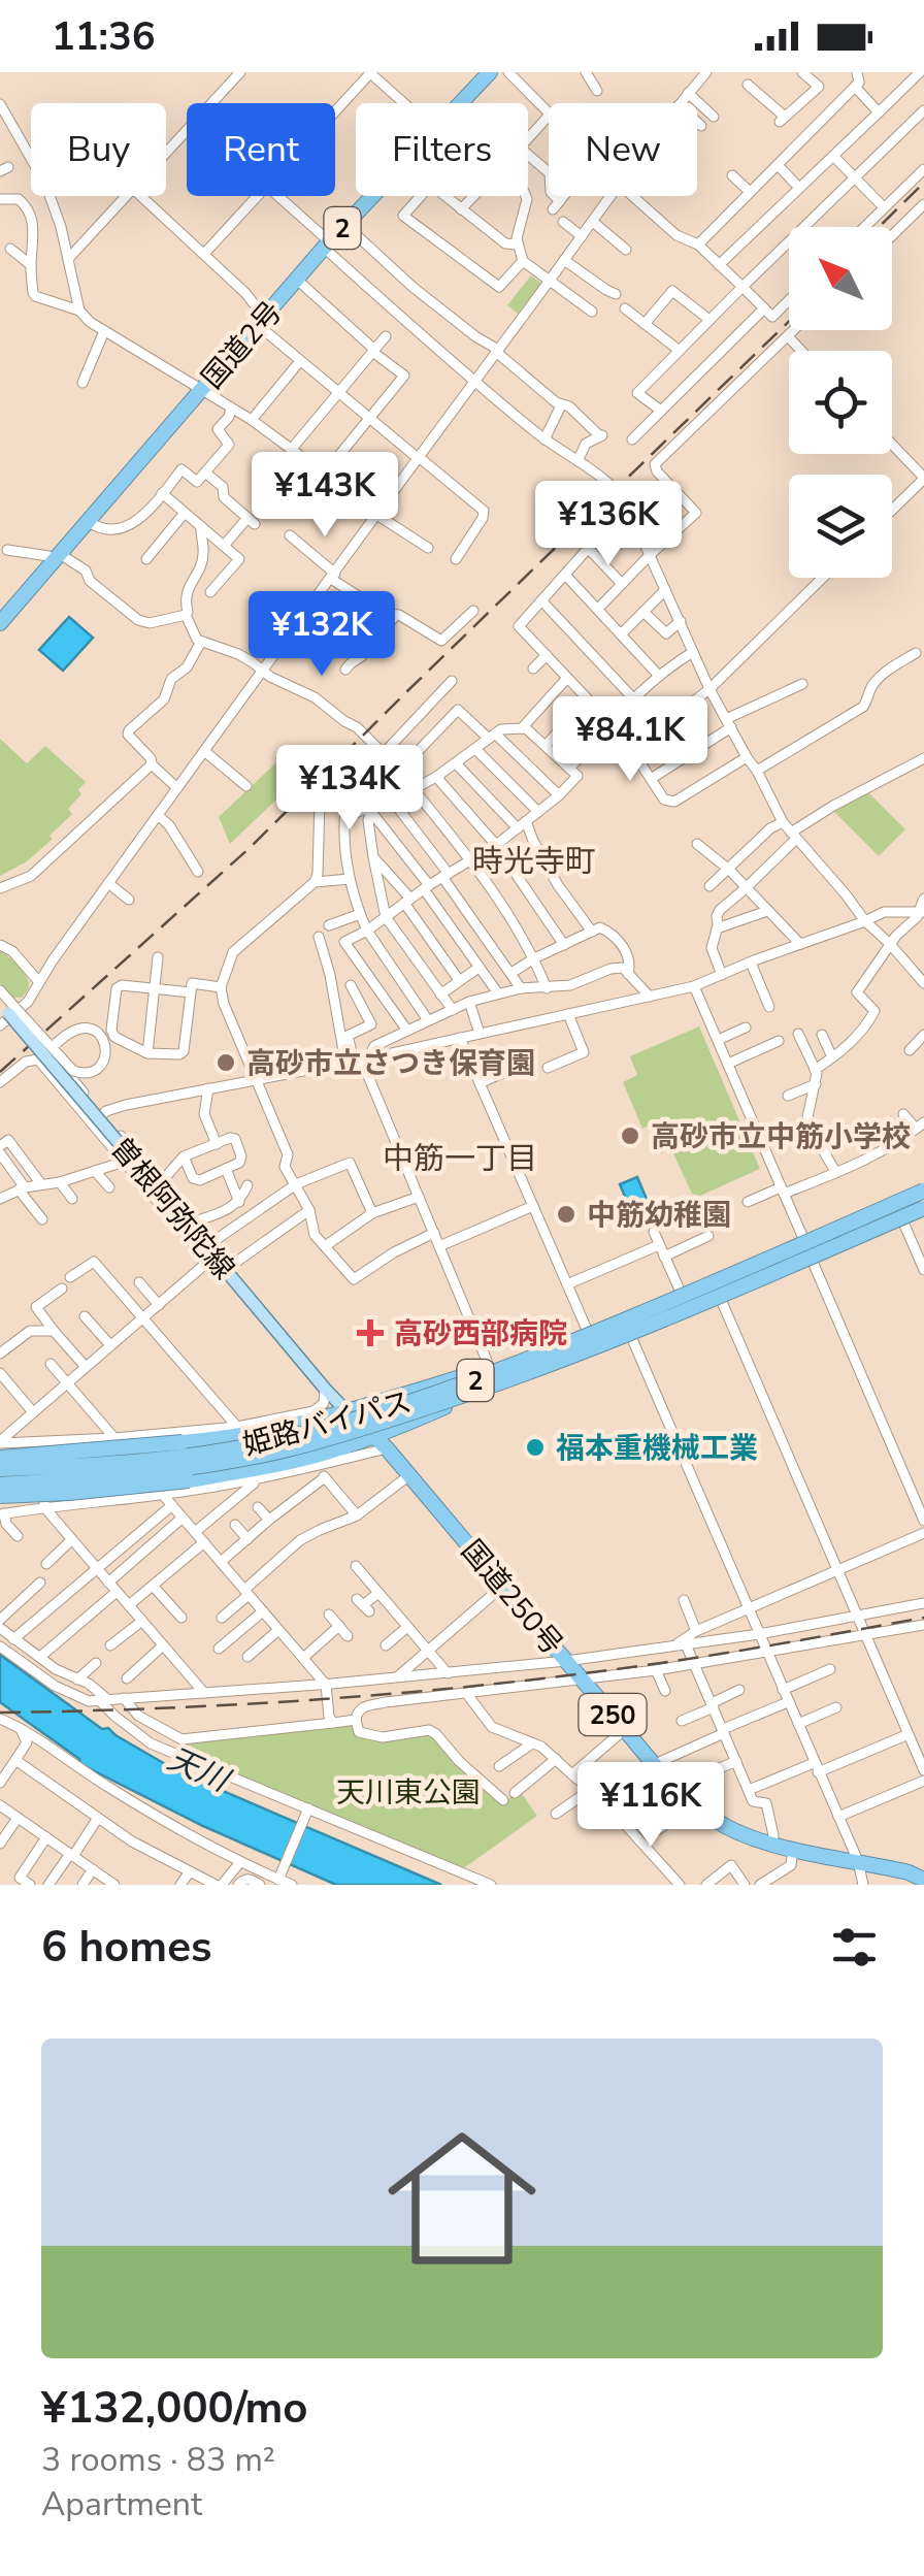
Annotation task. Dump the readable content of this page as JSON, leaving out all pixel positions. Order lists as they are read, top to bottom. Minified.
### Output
{"streets":{"highway":["2","国道2号","姫路バイパス","国道250号","250"],"main road":["曽根阿弥陀線"]},"crossings":[["曽根阿弥陀線","国道250号"]],"districts":["時光寺町","中筋一丁目"],"water":["天川"],"parks":["天川東公園"],"places":{"other":["高砂市立さつき保育園","高砂市立中筋小学校","中筋幼稚園","福本重機械工業"],"health":["高砂西部病院"]},"north":"top left","page":{"status":"11:36","chip":["Buy","Rent","Filters","New"],"price":["¥143K","¥136K","¥132K","¥84.1K","¥134K","¥116K"],"heading":"6 homes","list":[{"name":"¥132,000/mo","note":"3 rooms · 83 m² · Apartment"}]}}
